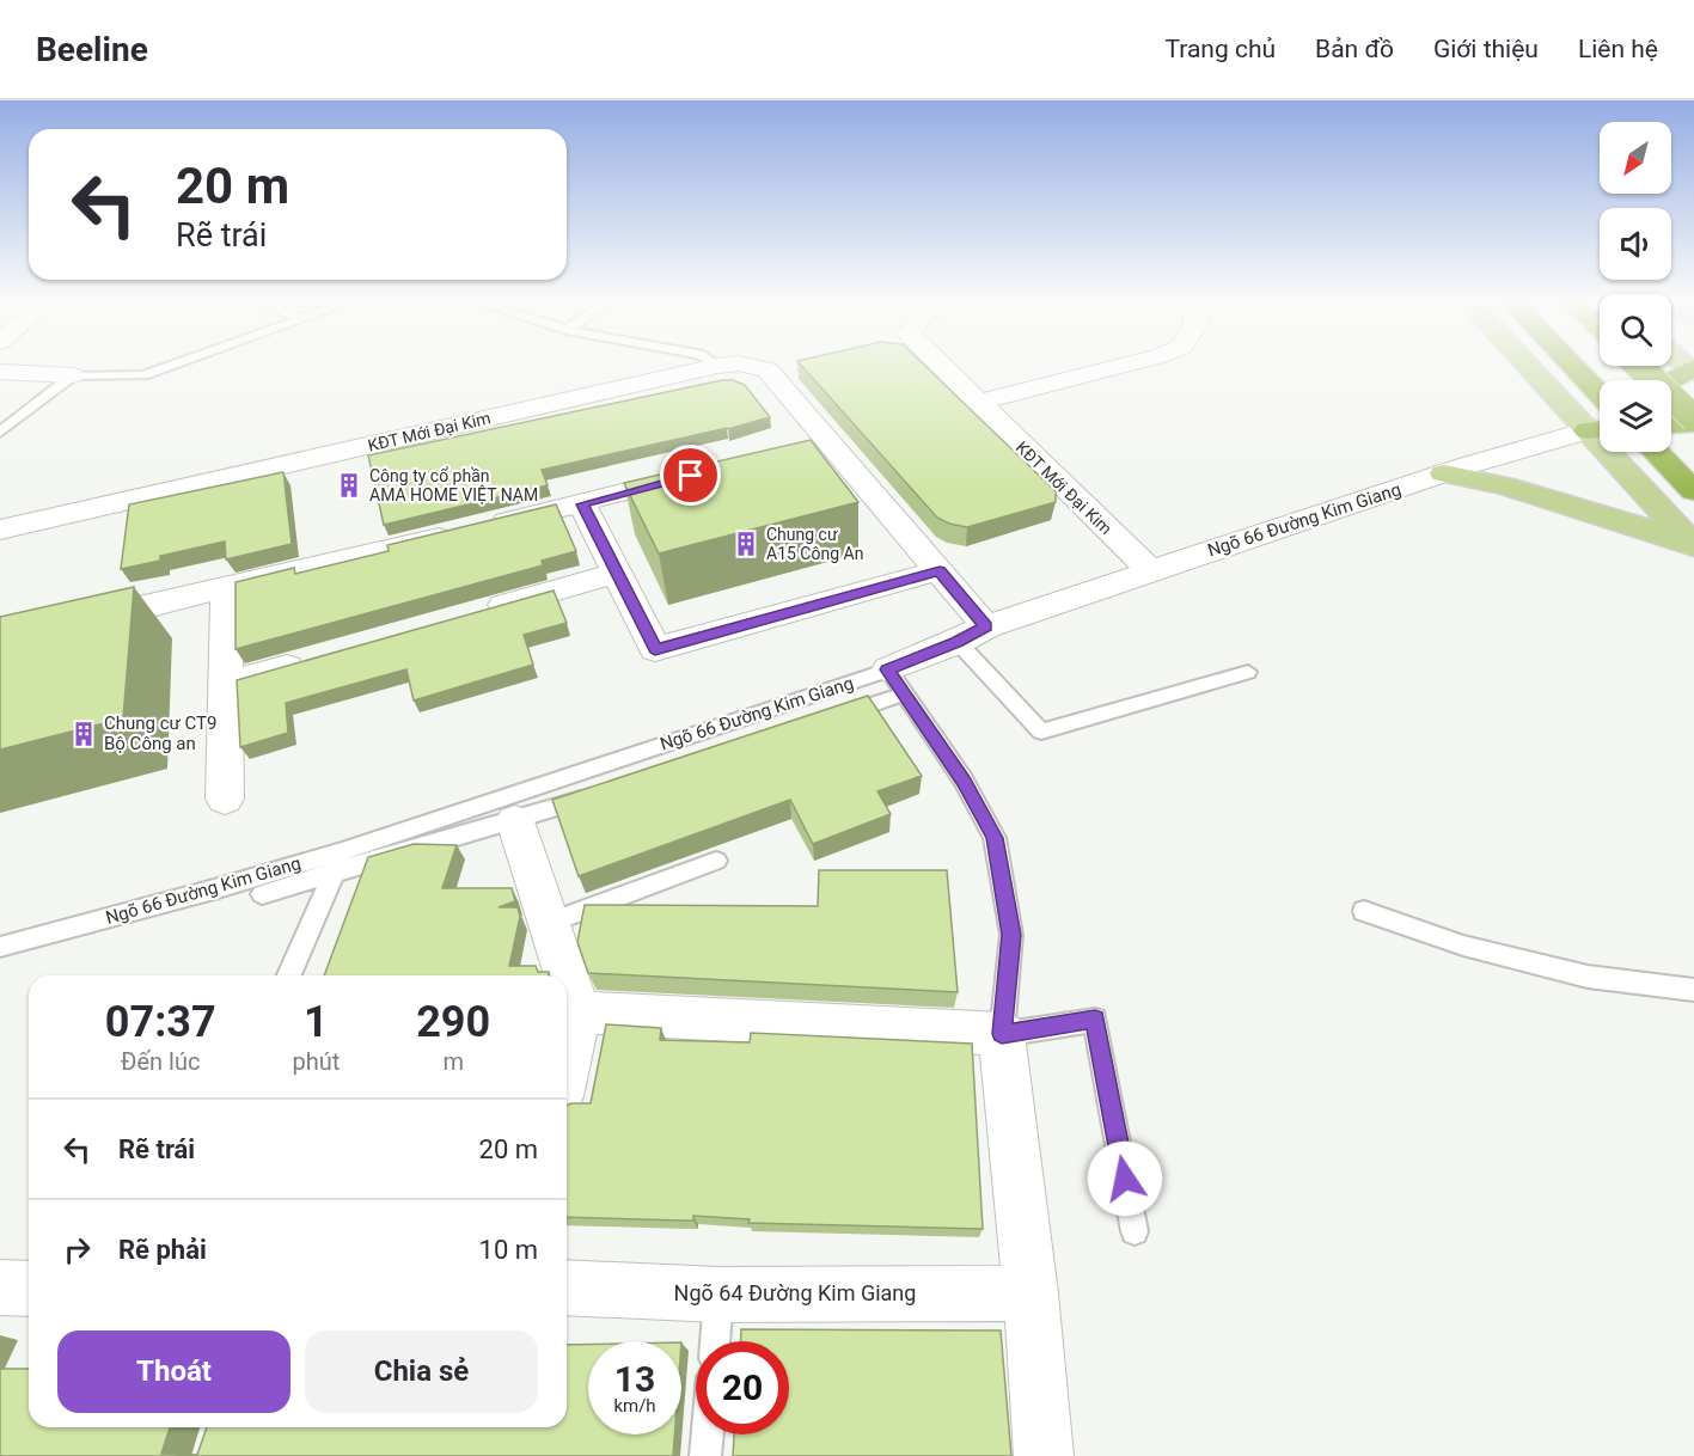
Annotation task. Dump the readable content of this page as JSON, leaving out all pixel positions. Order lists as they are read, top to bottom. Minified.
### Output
{"streets":{"street":["KĐT Mới Đại Kim","Ngõ 66 Đường Kim Giang","Ngõ 64 Đường Kim Giang"]},"crossings":[["KĐT Mới Đại Kim","Ngõ 66 Đường Kim Giang"]],"places":{"building":["Công ty cổ phần AMA HOME VIỆT NAM","Chung cư A15 Công An","Chung cư CT9 Bộ Công an"]},"north":"bottom left","page":{"header":"Beeline","nav":["Trang chủ","Bản đồ","Giới thiệu","Liên hệ"],"turn":["20 m","Rẽ trái"],"eta":["07:37","Đến lúc","1","phút","290","m"],"list":[{"name":"Rẽ trái","value":"20 m"},{"name":"Rẽ phải","value":"10 m"}],"buttons":["Thoát","Chia sẻ"],"speed":"13 km/h","limit":"20"}}
